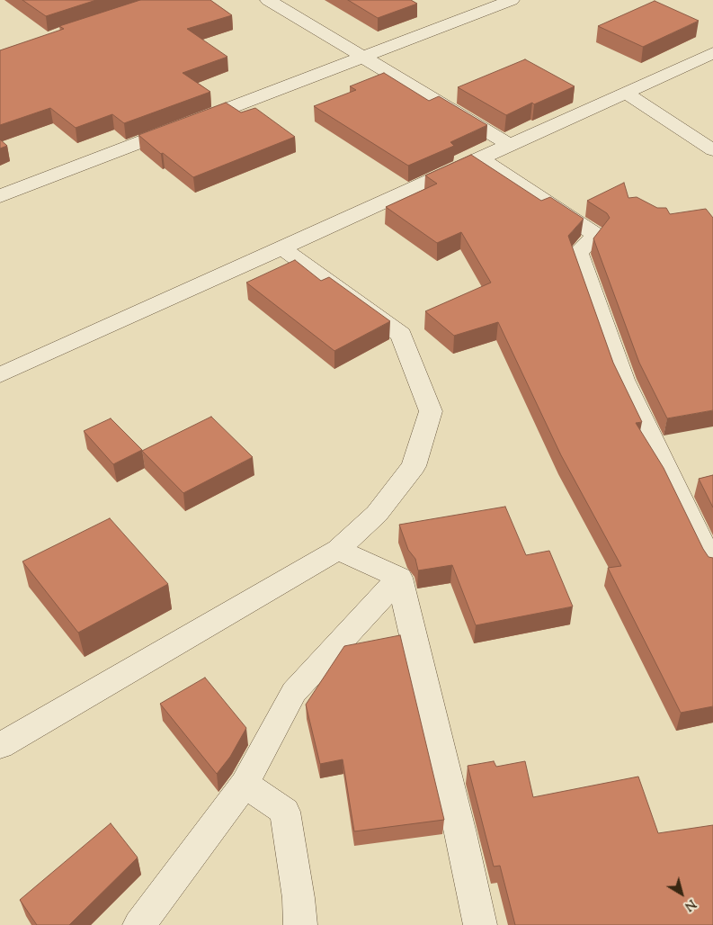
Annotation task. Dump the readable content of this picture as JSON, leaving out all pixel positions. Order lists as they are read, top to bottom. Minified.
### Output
{"north":"bottom right"}
